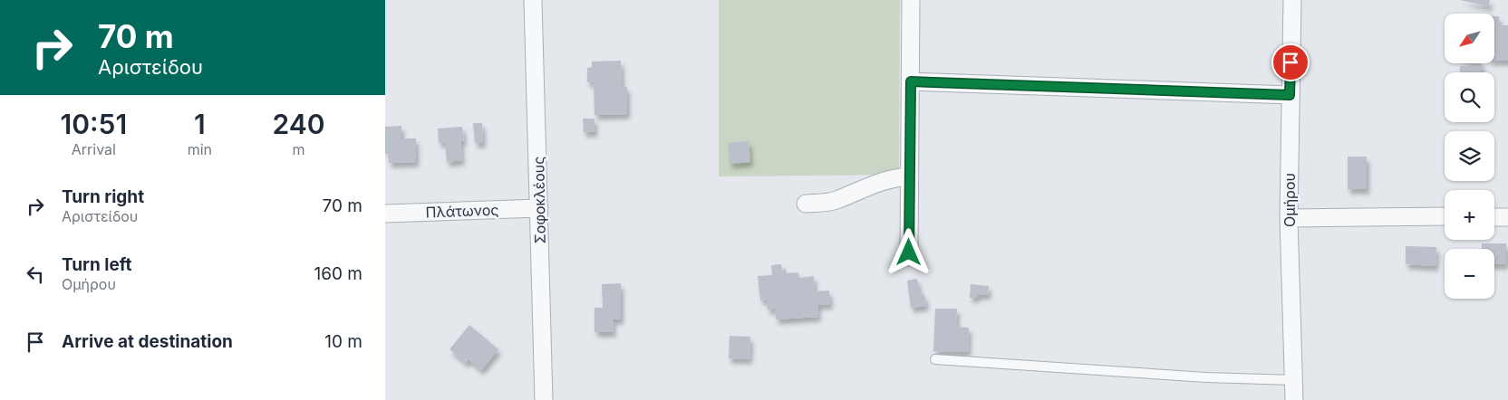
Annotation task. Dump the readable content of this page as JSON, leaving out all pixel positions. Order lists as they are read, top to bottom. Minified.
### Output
{"streets":{"street":["Σοφοκλέους","Ομήρου","Πλάτωνος"]},"crossings":[["Σοφοκλέους","Πλάτωνος"]],"north":"bottom left","page":{"turn":["70 m","Αριστείδου"],"map_buttons":["+","−"],"eta":["10:51","Arrival","1","min","240","m"],"list":[{"name":"Turn right","note":"Αριστείδου","value":"70 m"},{"name":"Turn left","note":"Ομήρου","value":"160 m"},{"name":"Arrive at destination","value":"10 m"}]}}
